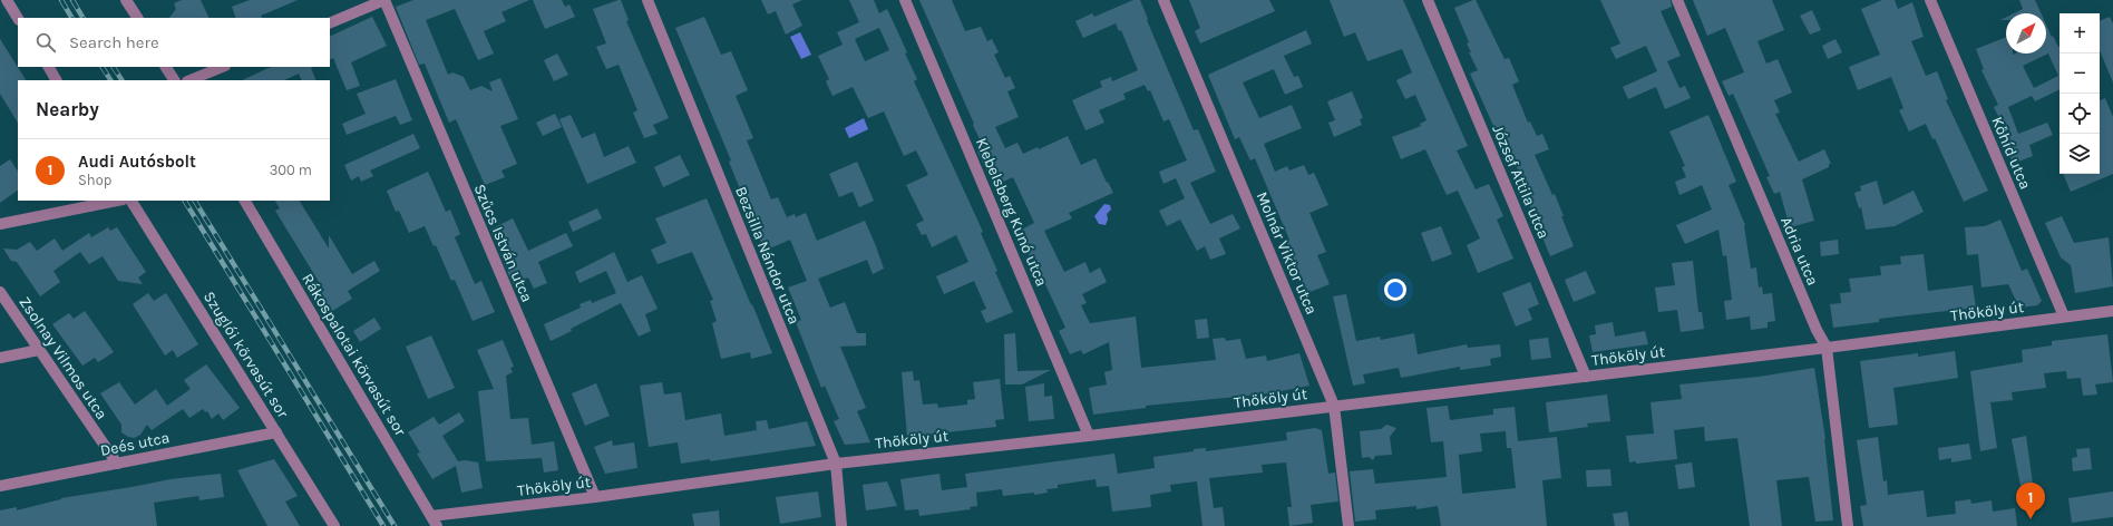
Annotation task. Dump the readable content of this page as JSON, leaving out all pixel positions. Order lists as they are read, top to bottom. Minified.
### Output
{"streets":{"street":["Kőhíd utca","József Attila utca","Klebelsberg Kunó utca","Szűcs István utca","Adria utca","Molnár Viktor utca","Bezsilla Nándor utca","Thököly út","Szuglói körvasút sor","Rákospalotai körvasút sor","Zsolnay Vilmos utca","Deés utca"]},"crossings":[["Kőhíd utca","Thököly út"],["József Attila utca","Thököly út"],["Klebelsberg Kunó utca","Thököly út"],["Szűcs István utca","Thököly út"],["Adria utca","Thököly út"],["Molnár Viktor utca","Thököly út"],["Bezsilla Nándor utca","Thököly út"],["Thököly út","Rákospalotai körvasút sor"],["Szuglói körvasút sor","Deés utca"],["Zsolnay Vilmos utca","Deés utca"]],"north":"top right","page":{"map_buttons":["+","−"],"search":"Search here","heading":"Nearby","list":[{"mark":"1","name":"Audi Autósbolt","note":"Shop","value":"300 m"}],"pins":"1"}}
